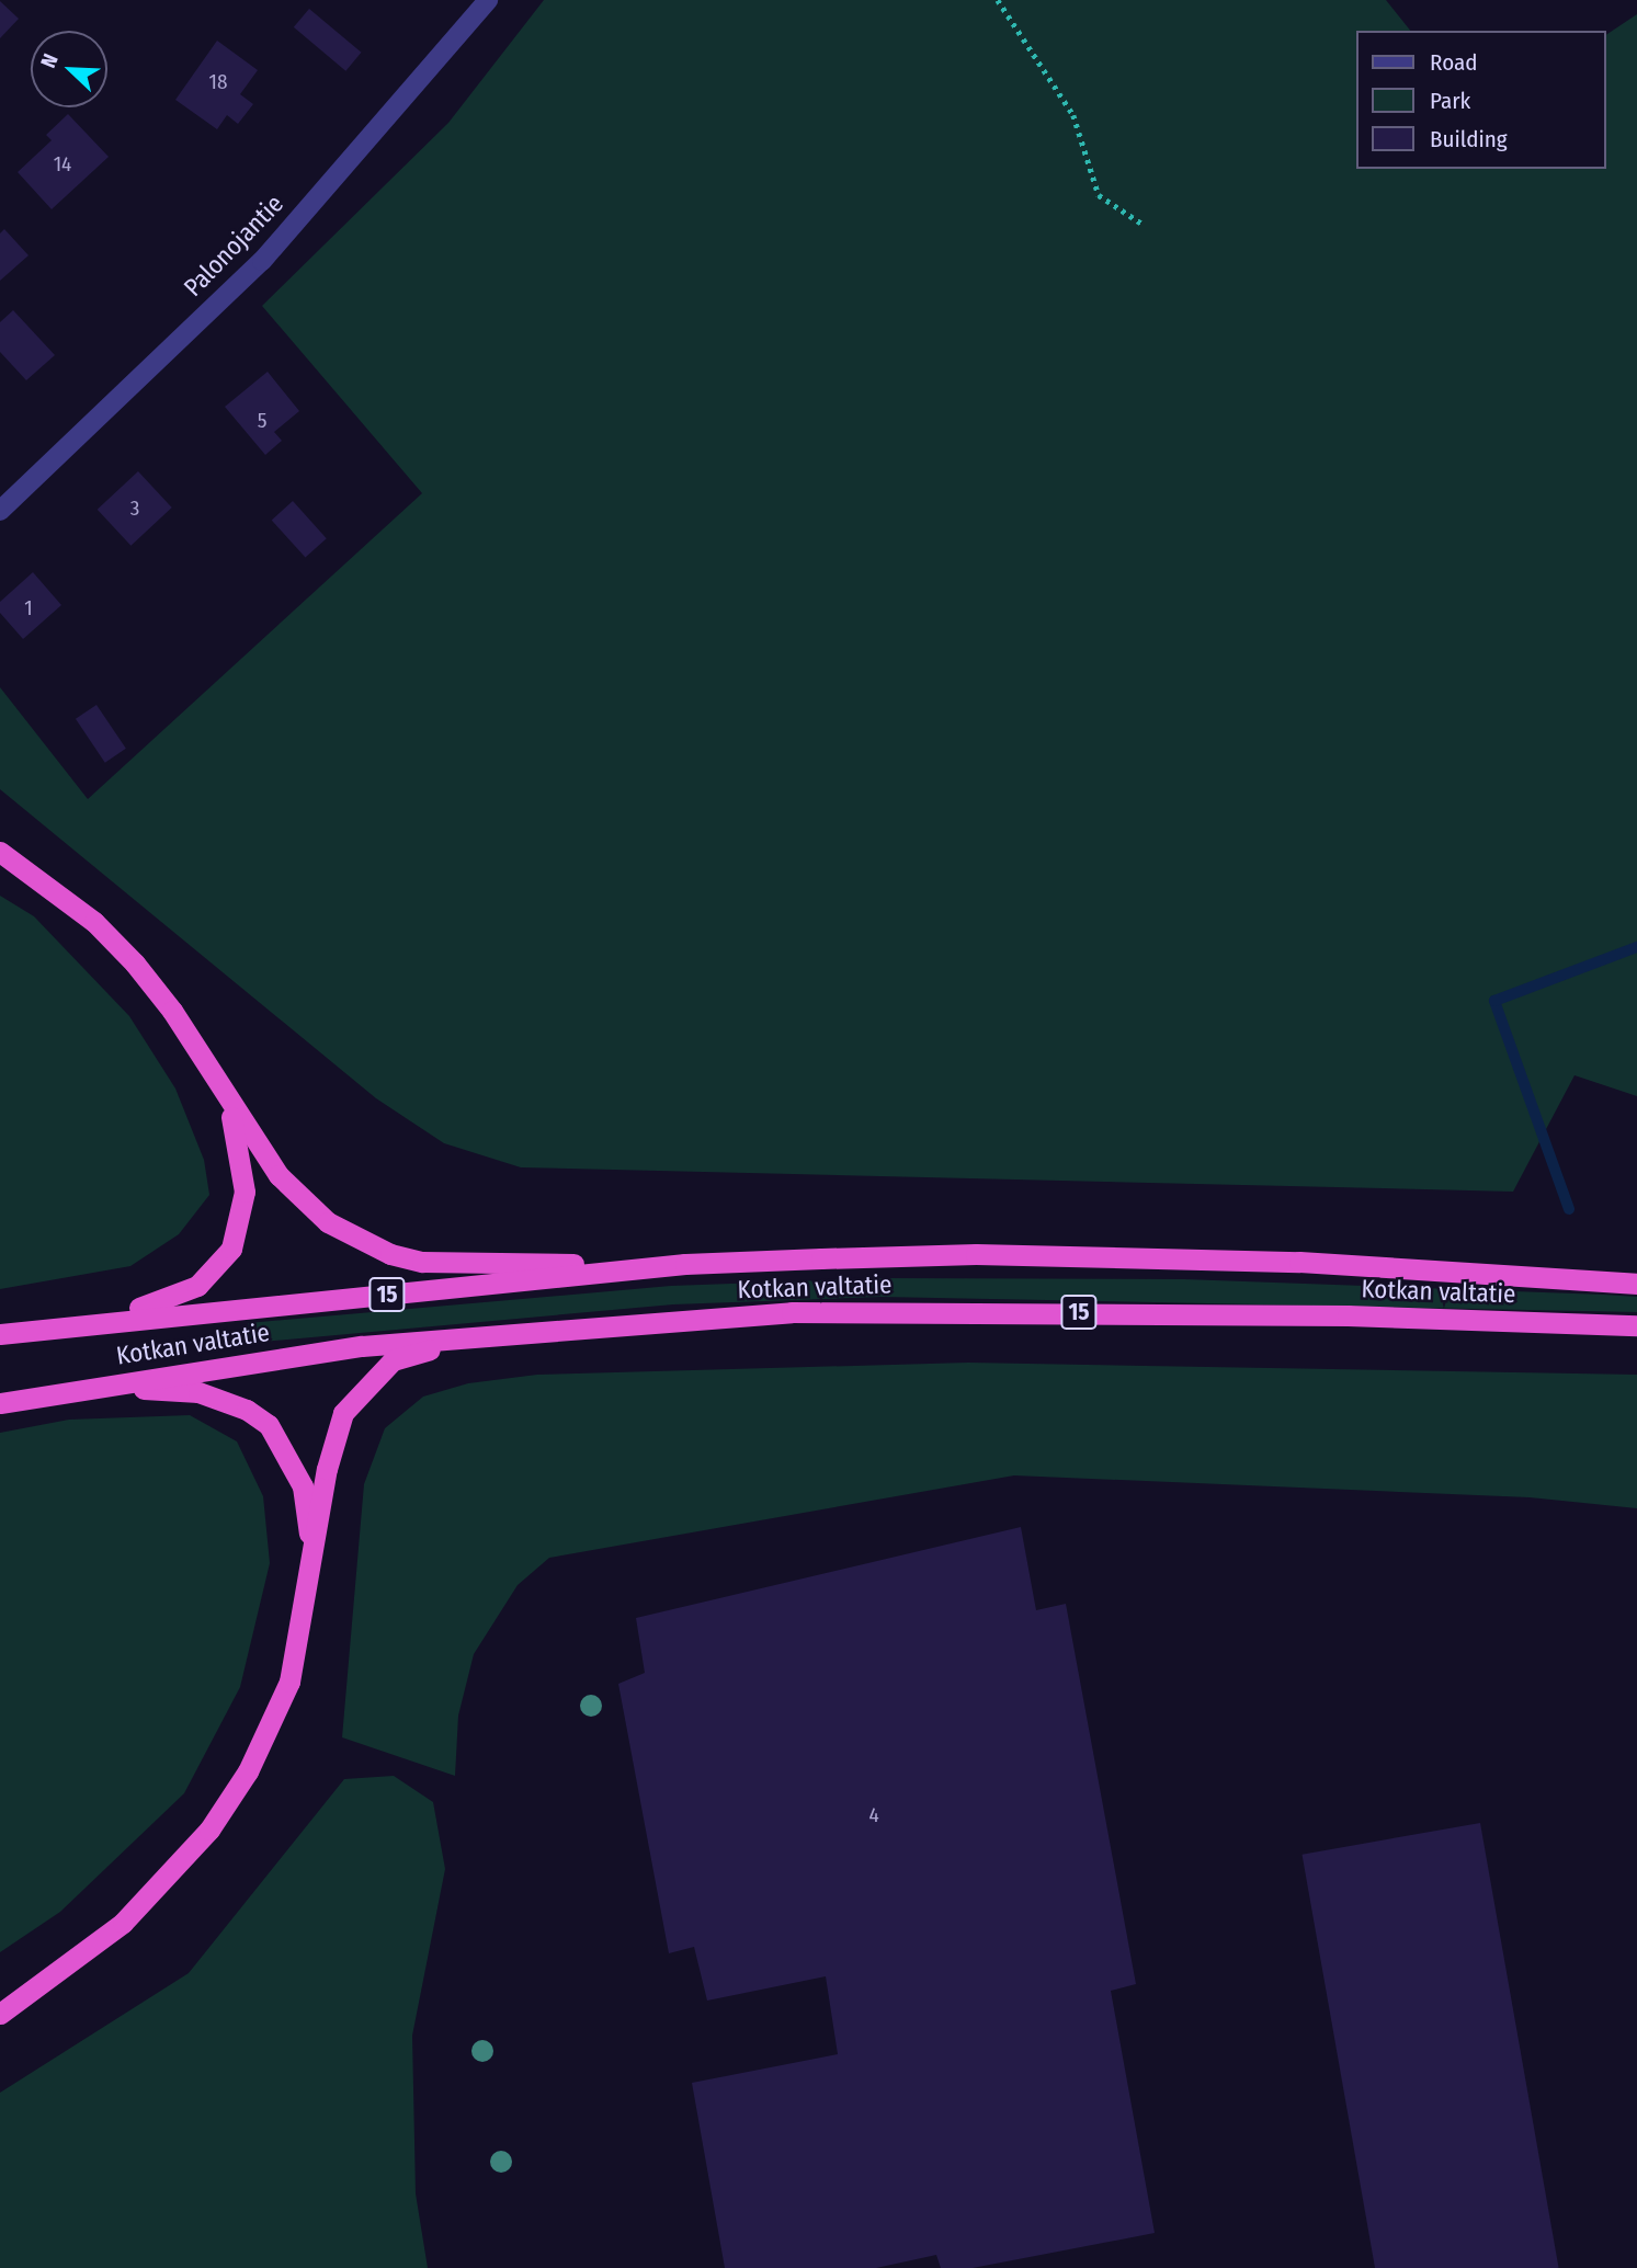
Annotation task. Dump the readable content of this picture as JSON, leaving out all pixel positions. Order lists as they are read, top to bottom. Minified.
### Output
{"streets":{"highway":["Kotkan valtatie","15"],"street":["Palonojantie"]},"house_numbers":["18","14","5","3","1","4"],"legend":["Road","Park","Building"],"north":"top left"}
